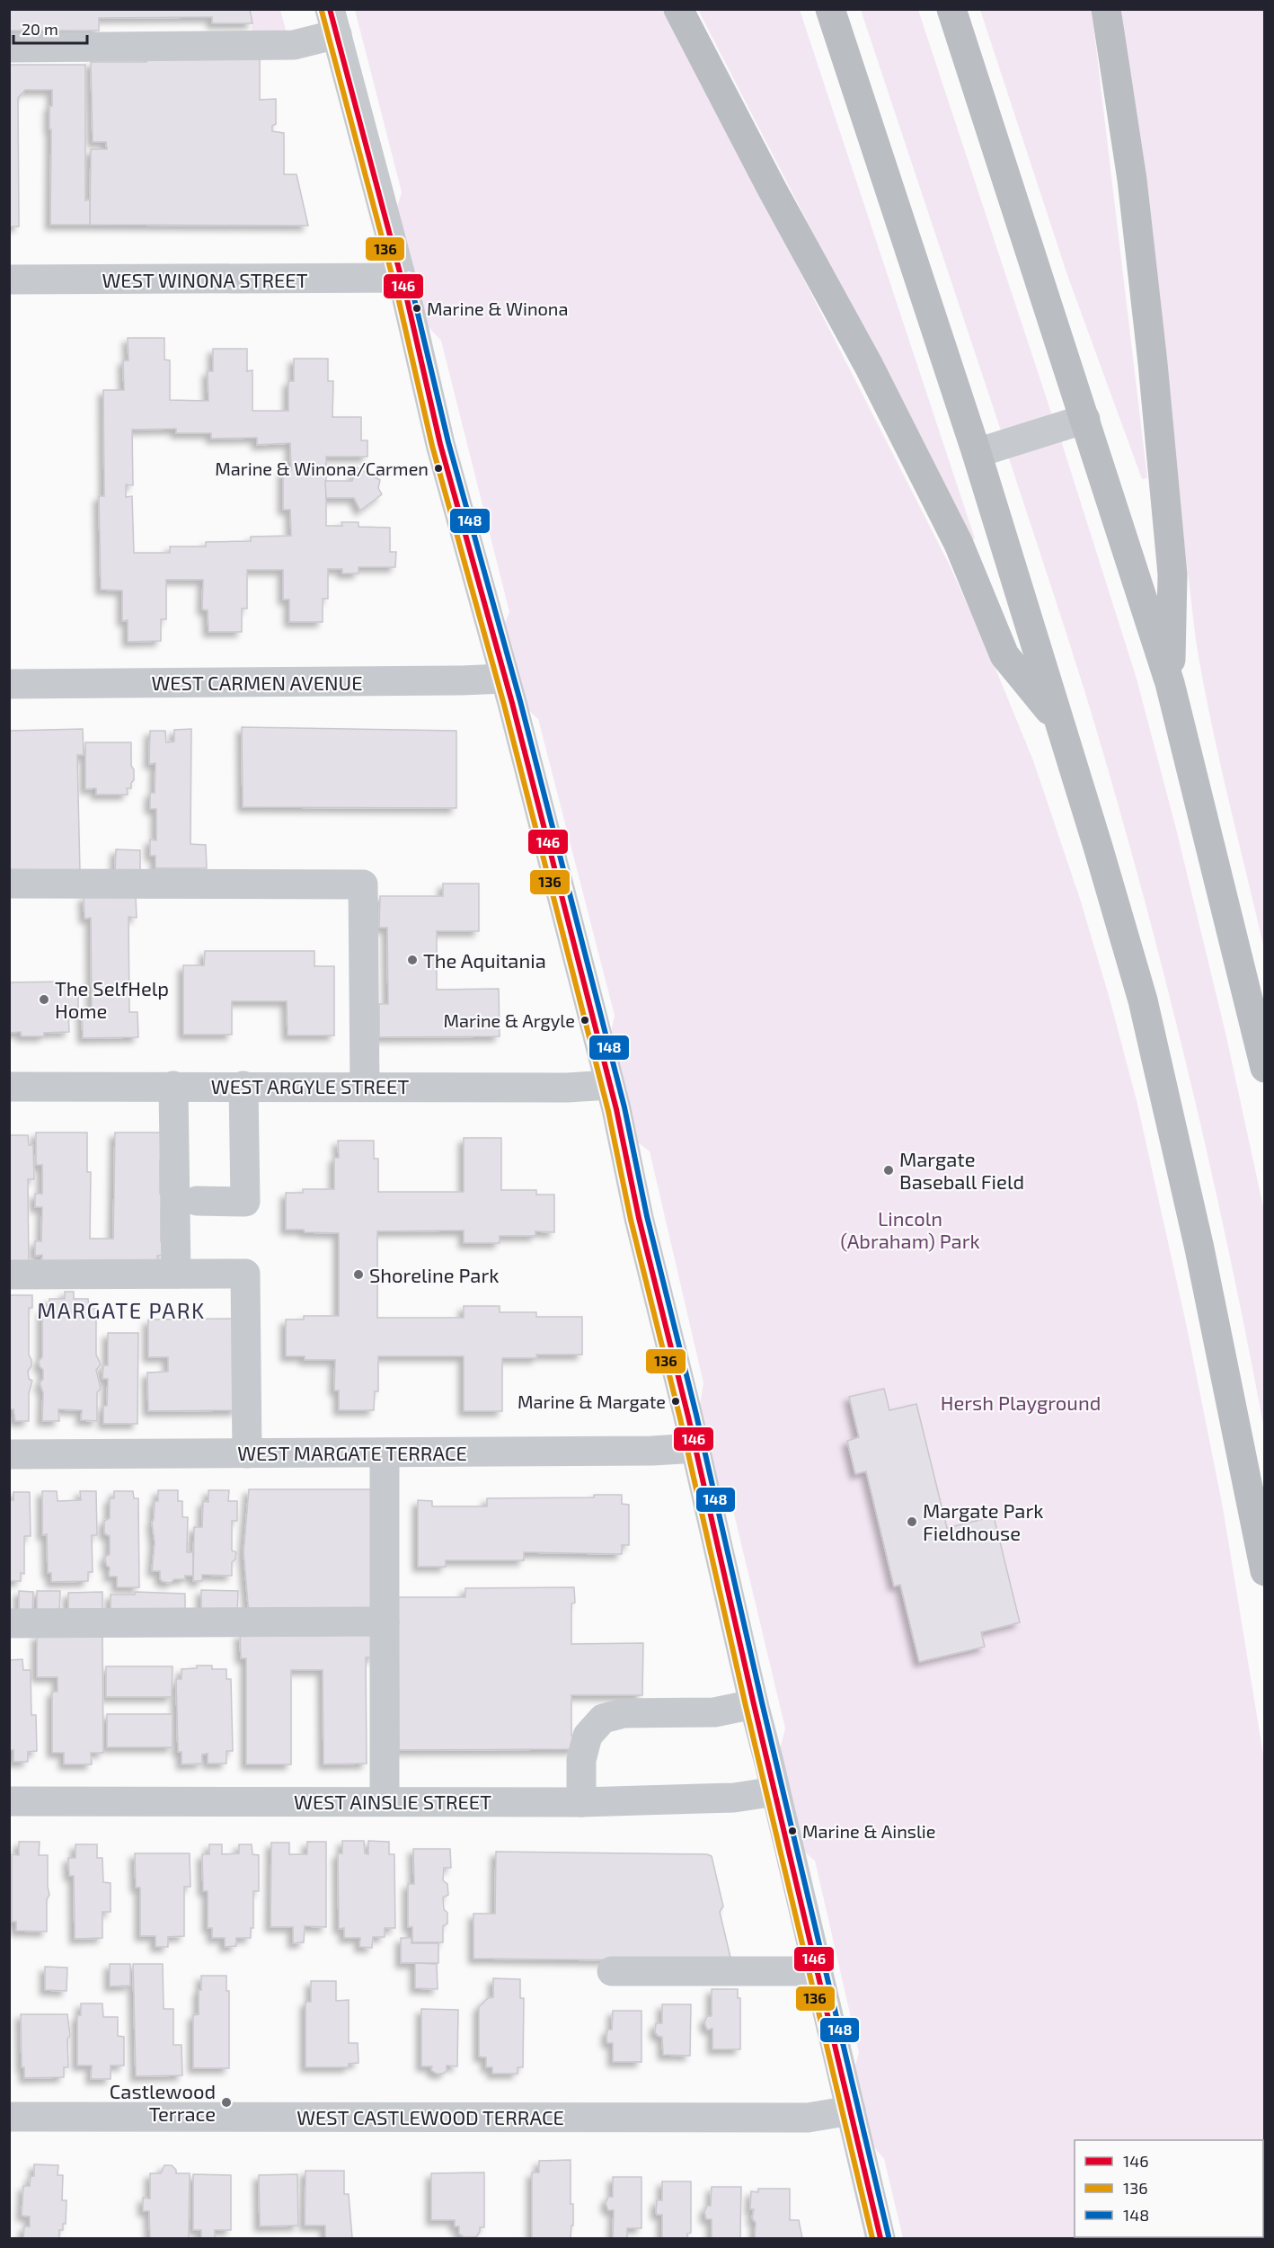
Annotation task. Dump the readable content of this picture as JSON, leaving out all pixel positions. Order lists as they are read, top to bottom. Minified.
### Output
{"streets":{"street":["WEST WINONA STREET","WEST CARMEN AVENUE","WEST ARGYLE STREET","WEST MARGATE TERRACE","WEST AINSLIE STREET","WEST CASTLEWOOD TERRACE"]},"districts":["MARGATE PARK"],"parks":["Lincoln (Abraham) Park","Hersh Playground"],"places":["Marine & Winona","Marine & Winona/Carmen","The Aquitania","The SelfHelp Home","Marine & Argyle","Margate Baseball Field","Shoreline Park","Marine & Margate","Margate Park Fieldhouse","Marine & Ainslie","Castlewood Terrace"],"lines":["transit line 146","transit line 136","transit line 148"],"legend":["146","136","148"],"scale_bar":"20 m"}
